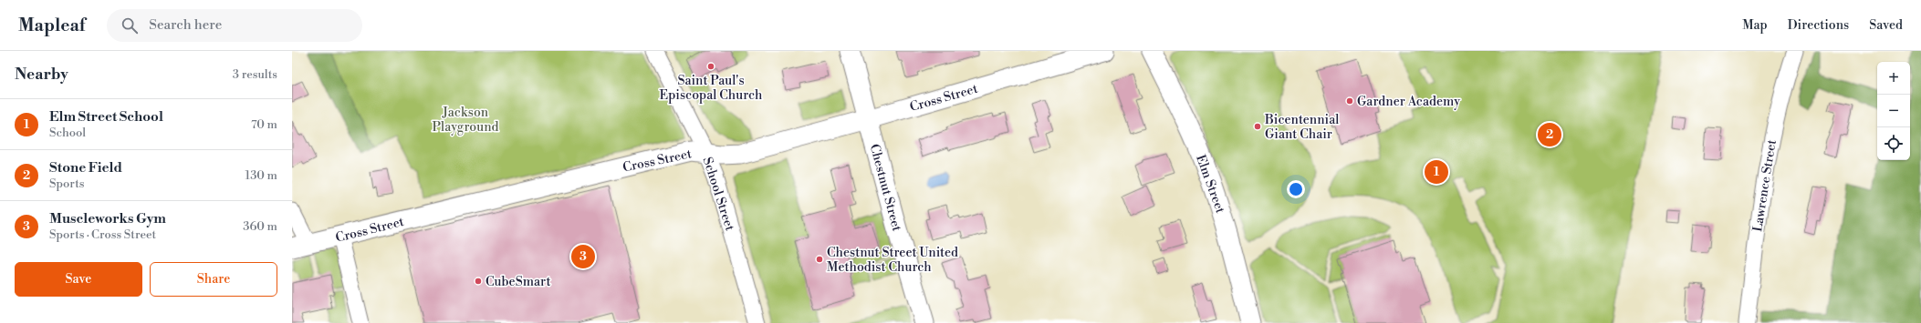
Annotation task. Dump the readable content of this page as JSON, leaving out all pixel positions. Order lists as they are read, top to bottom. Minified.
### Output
{"streets":{"street":["Cross Street","Elm Street","Lawrence Street","Chestnut Street","School Street"]},"crossings":[["Cross Street","Chestnut Street"],["Cross Street","School Street"]],"parks":["Jackson Playground"],"places":["Saint Paul's Episcopal Church","Gardner Academy","Bicentennial Giant Chair","Chestnut Street United Methodist Church","CubeSmart"],"page":{"header":"Mapleaf","search":"Search here","nav":["Map","Directions","Saved"],"heading":["Nearby","3 results"],"map_buttons":["+","−"],"list":[{"mark":"1","name":"Elm Street School","note":"School","value":"70 m"},{"mark":"2","name":"Stone Field","note":"Sports","value":"130 m"},{"mark":"3","name":"Muscleworks Gym","note":"Sports · Cross Street","value":"360 m"}],"pins":["2","1","3"],"buttons":["Save","Share"]}}
